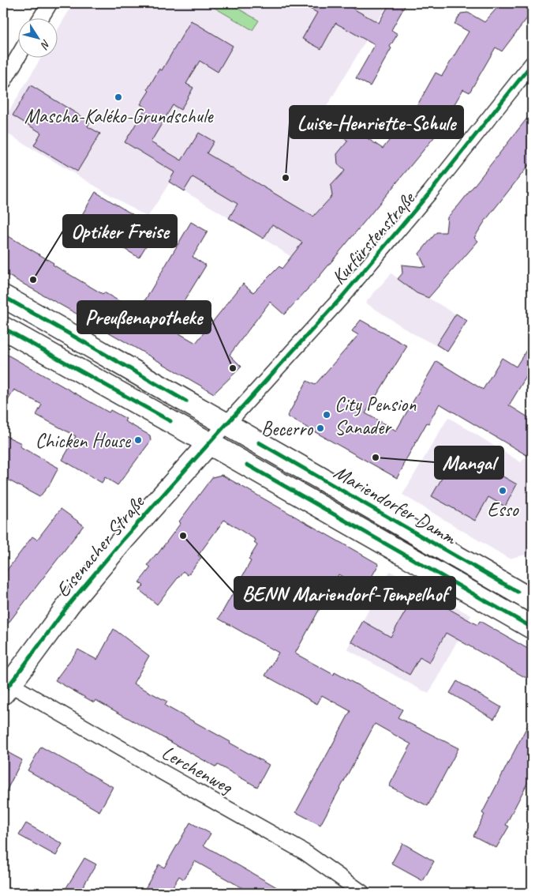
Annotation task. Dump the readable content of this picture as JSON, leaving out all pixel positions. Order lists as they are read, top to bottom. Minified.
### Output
{"streets":{"main road":["Mariendorfer Damm","Eisenacher Straße"],"street":["Kurfürstenstraße","Lerchenweg"]},"crossings":[["Kurfürstenstraße","Mariendorfer Damm"],["Kurfürstenstraße","Eisenacher Straße"],["Mariendorfer Damm","Eisenacher Straße"],["Eisenacher Straße","Lerchenweg"]],"places":["Mascha-Kaléko-Grundschule","Luise-Henriette-Schule","Optiker Freise","Preußenapotheke","City Pension Sanader","Becerro","Chicken House","Mangal","Esso","BENN Mariendorf-Tempelhof"],"north":"bottom right"}
